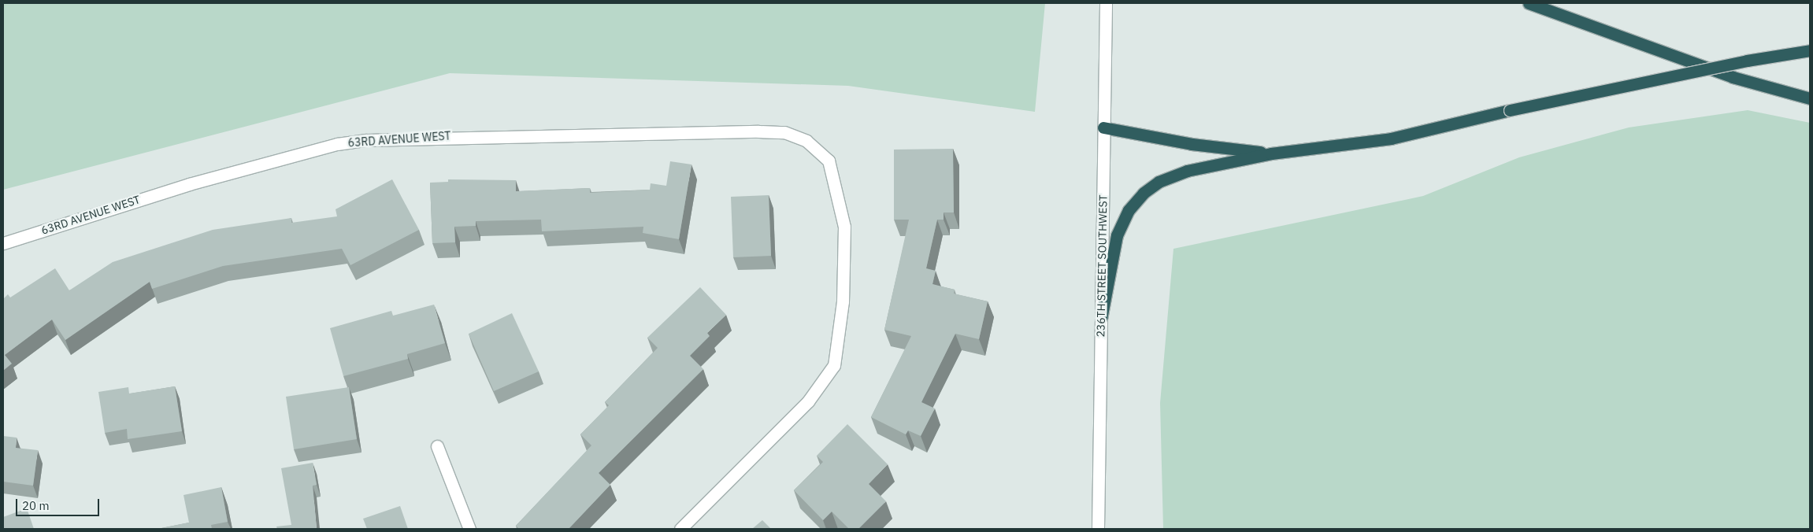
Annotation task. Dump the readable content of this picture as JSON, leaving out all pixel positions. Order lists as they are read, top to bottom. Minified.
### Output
{"streets":{"street":["63RD AVENUE WEST","236TH STREET SOUTHWEST"]},"scale_bar":"20 m"}
